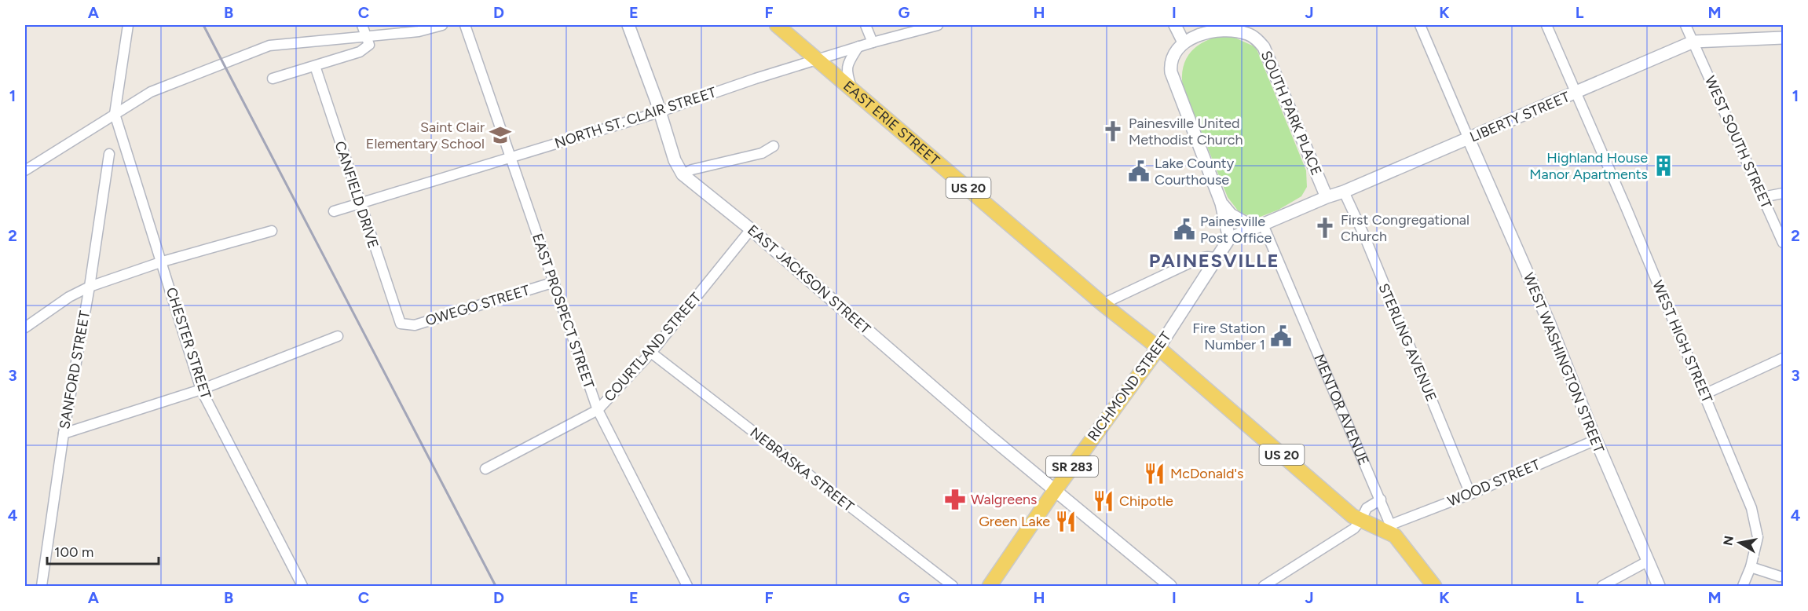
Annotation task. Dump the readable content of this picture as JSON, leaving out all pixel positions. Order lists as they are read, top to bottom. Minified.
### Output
{"streets":{"main road":["EAST ERIE STREET","US 20","RICHMOND STREET","MENTOR AVENUE","SR 283"],"street":["SOUTH PARK PLACE","LIBERTY STREET","NORTH ST. CLAIR STREET","WEST SOUTH STREET","CANFIELD DRIVE","EAST JACKSON STREET","OWEGO STREET","EAST PROSPECT STREET","WEST HIGH STREET","STERLING AVENUE","CHESTER STREET","COURTLAND STREET","WEST WASHINGTON STREET","SANFORD STREET","NEBRASKA STREET","WOOD STREET"]},"crossings":[["SOUTH PARK PLACE","LIBERTY STREET"],["LIBERTY STREET","WEST SOUTH STREET"],["LIBERTY STREET","WEST HIGH STREET"],["LIBERTY STREET","STERLING AVENUE"],["LIBERTY STREET","WEST WASHINGTON STREET"],["LIBERTY STREET","MENTOR AVENUE"],["NORTH ST. CLAIR STREET","EAST ERIE STREET"],["NORTH ST. CLAIR STREET","CANFIELD DRIVE"],["NORTH ST. CLAIR STREET","EAST JACKSON STREET"],["NORTH ST. CLAIR STREET","EAST PROSPECT STREET"],["EAST ERIE STREET","US 20"],["EAST ERIE STREET","RICHMOND STREET"],["US 20","RICHMOND STREET"],["US 20","MENTOR AVENUE"],["US 20","WOOD STREET"],["CANFIELD DRIVE","OWEGO STREET"],["EAST JACKSON STREET","COURTLAND STREET"],["EAST JACKSON STREET","RICHMOND STREET"],["OWEGO STREET","EAST PROSPECT STREET"],["EAST PROSPECT STREET","COURTLAND STREET"],["STERLING AVENUE","WOOD STREET"],["COURTLAND STREET","NEBRASKA STREET"],["WEST WASHINGTON STREET","WOOD STREET"],["MENTOR AVENUE","WOOD STREET"]],"districts":["PAINESVILLE"],"places":{"church":["Painesville United Methodist Church","First Congregational Church"],"school or university":["Saint Clair Elementary School"],"building":["Highland House Manor Apartments"],"public building":["Lake County Courthouse","Painesville Post Office","Fire Station Number 1"],"restaurant":["McDonald's","Chipotle","Green Lake"],"pharmacy":["Walgreens"]},"scale_bar":"100 m","north":"left","grid":{"columns":["A","B","C","D","E","F","G","H","I","J","K","L","M"],"rows":["1","2","3","4"]}}
